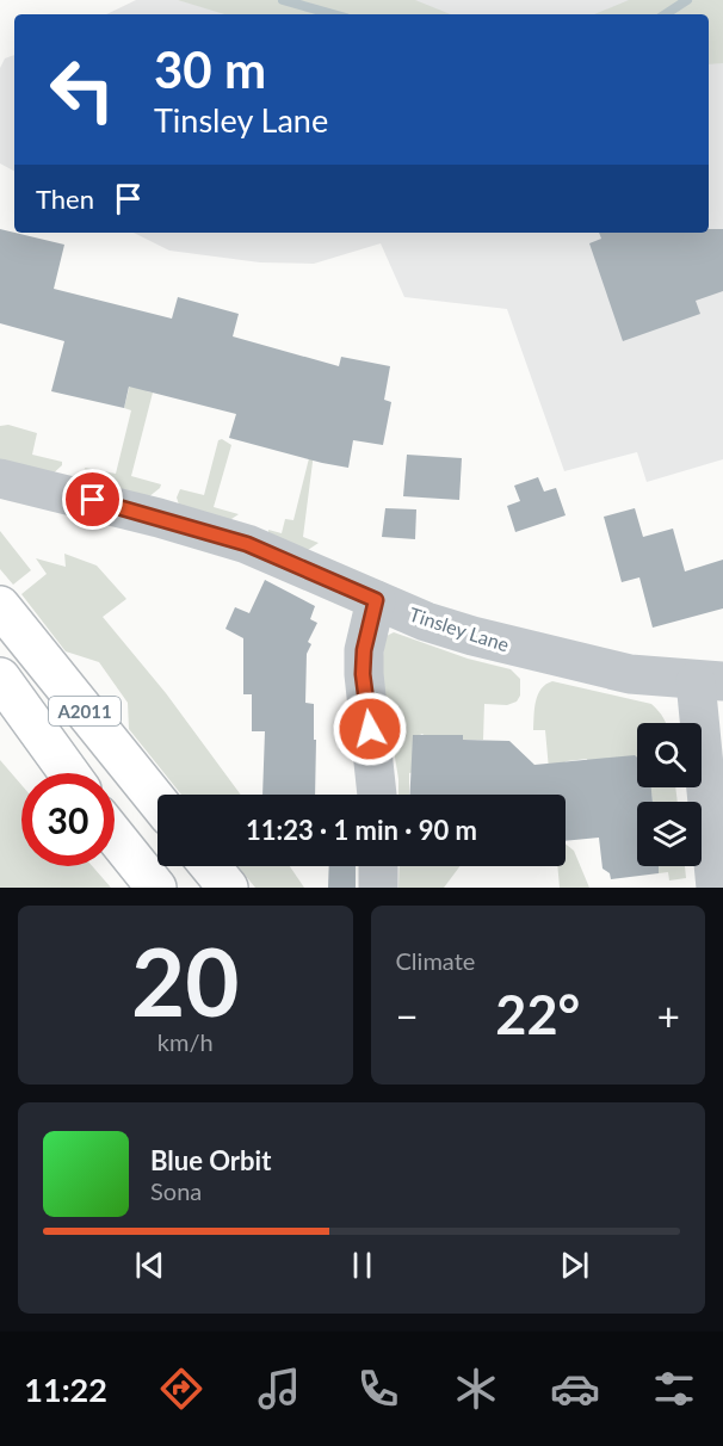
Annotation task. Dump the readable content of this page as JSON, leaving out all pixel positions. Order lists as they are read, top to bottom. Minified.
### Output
{"streets":{"main road":["A2011"],"street":["Tinsley Lane"]},"page":{"turn":["30 m","Tinsley Lane"],"then":"Then","limit":"30","trip":"11:23 · 1 min · 90 m","tile":[["20","km/h"],"Climate"],"heat":["−","22°","+"],"song":["Blue Orbit","Sona"],"tabs":"11:22"}}
